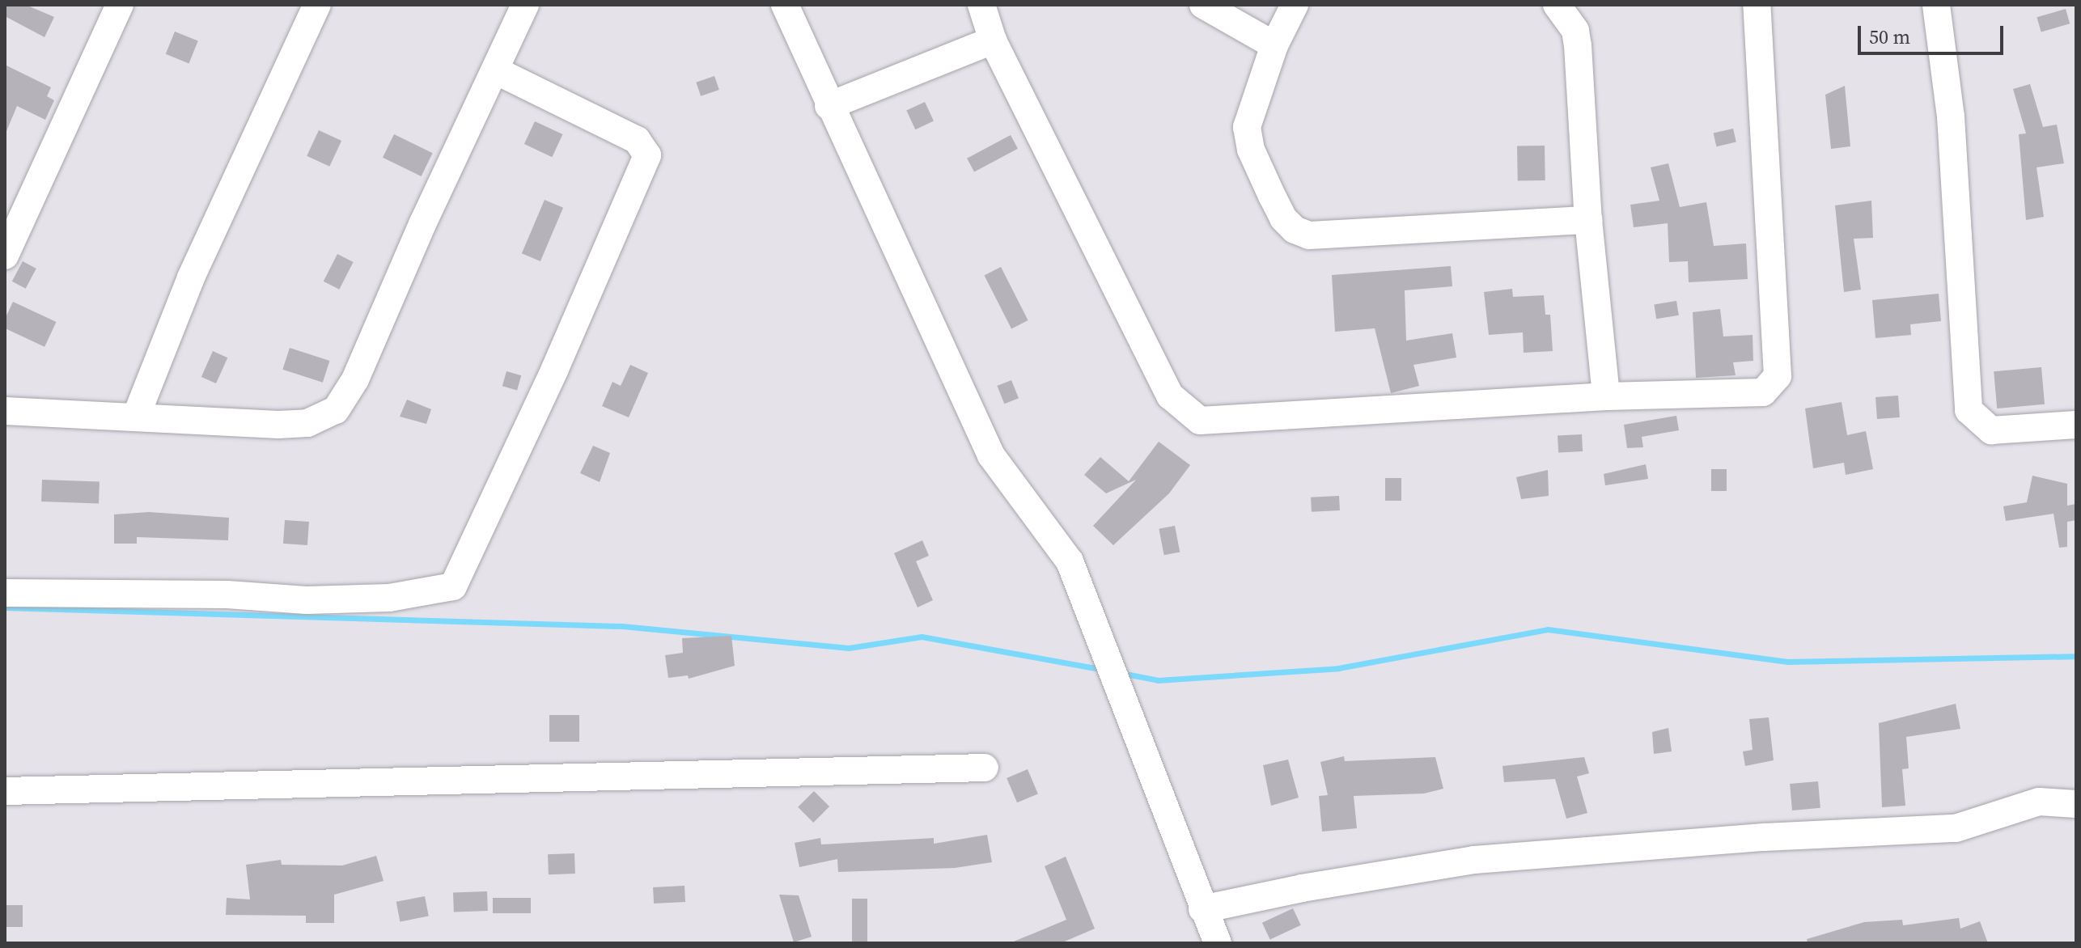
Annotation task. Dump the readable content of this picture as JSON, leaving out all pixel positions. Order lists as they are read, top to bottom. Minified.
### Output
{"scale_bar":"50 m"}
